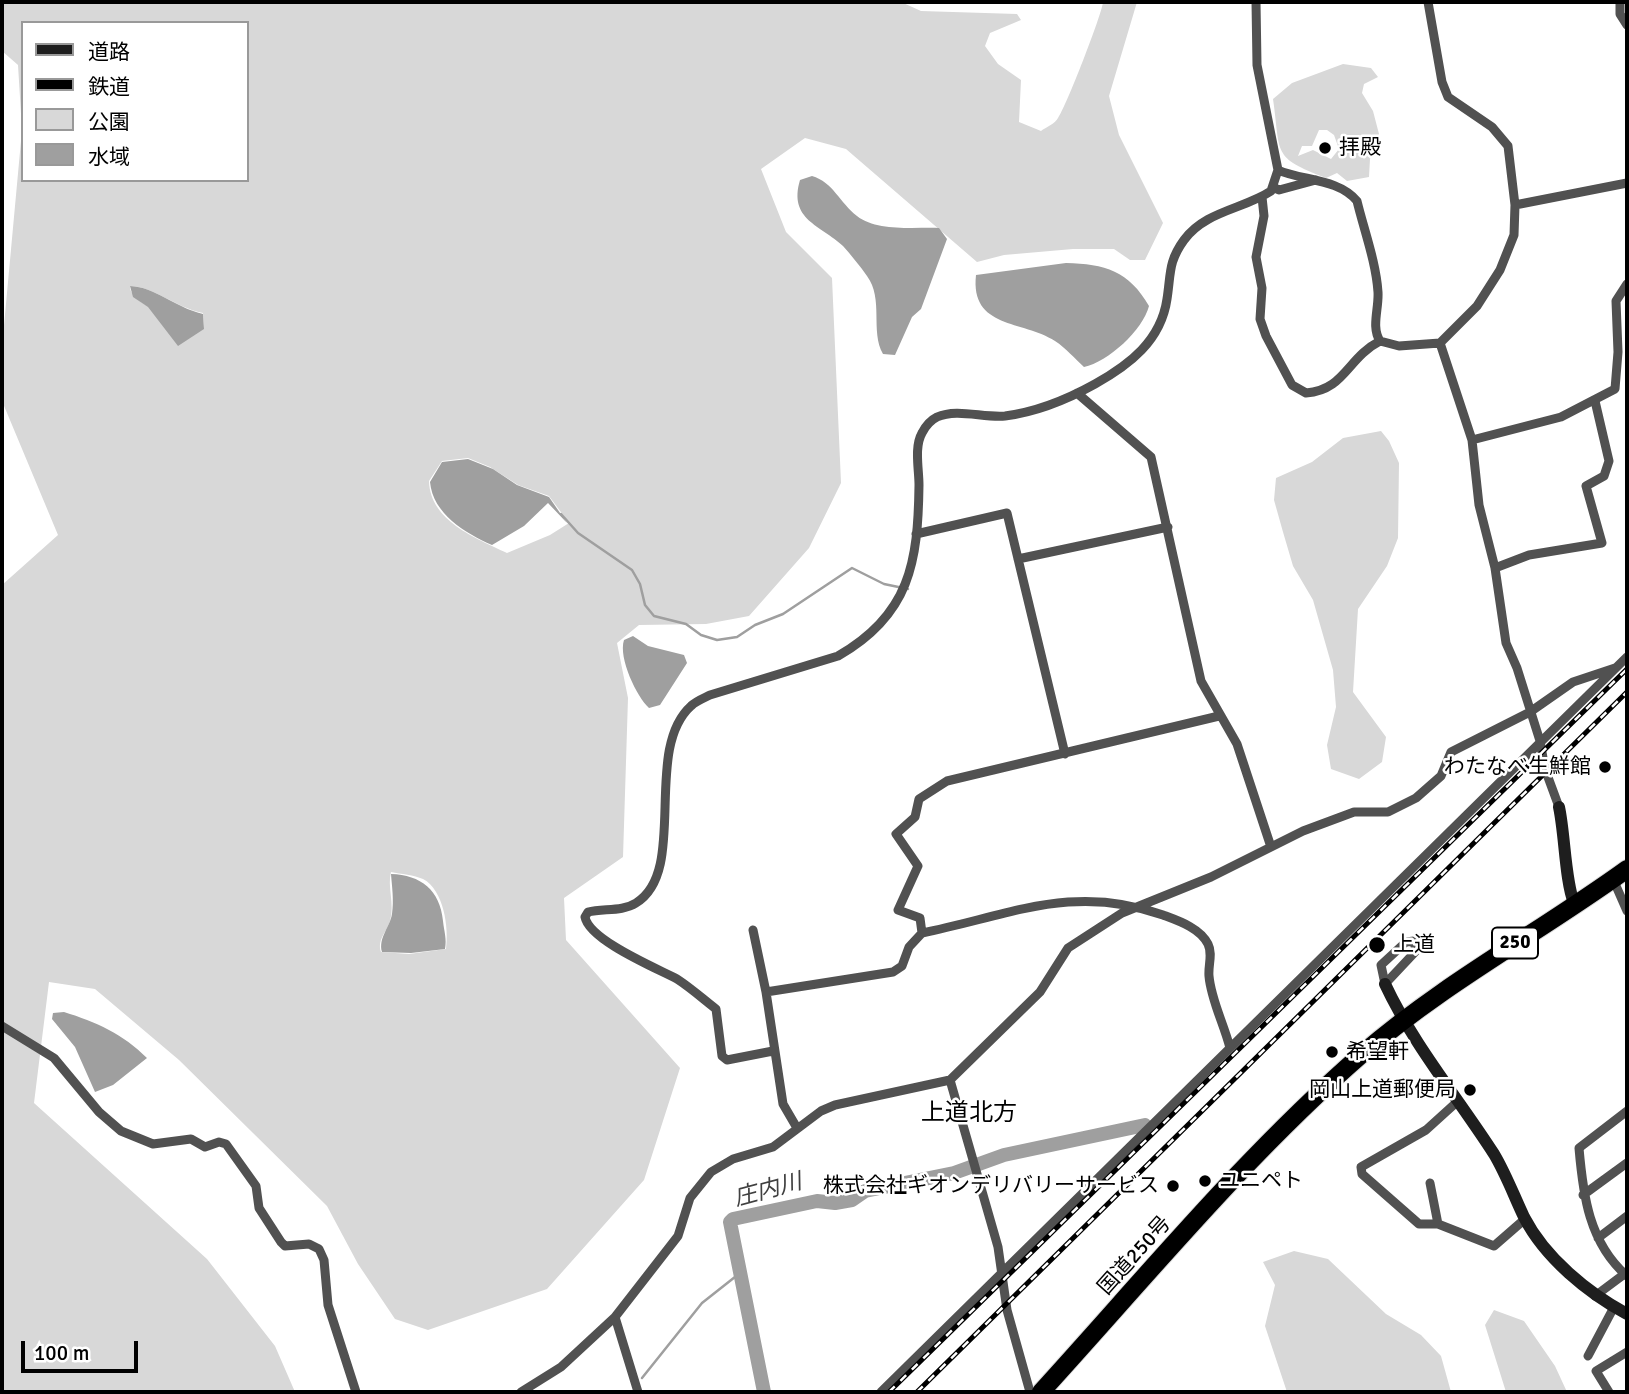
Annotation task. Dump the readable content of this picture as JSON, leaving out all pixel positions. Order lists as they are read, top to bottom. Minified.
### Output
{"streets":{"highway":["250","国道250号"]},"districts":["上道北方"],"water":["庄内川"],"places":["拝殿","わたなべ生鮮館","上道","希望軒","岡山上道郵便局","ユニペト","株式会社ギオンデリバリーサービス"],"legend":["道路","鉄道","公園","水域"],"scale_bar":"100 m"}
